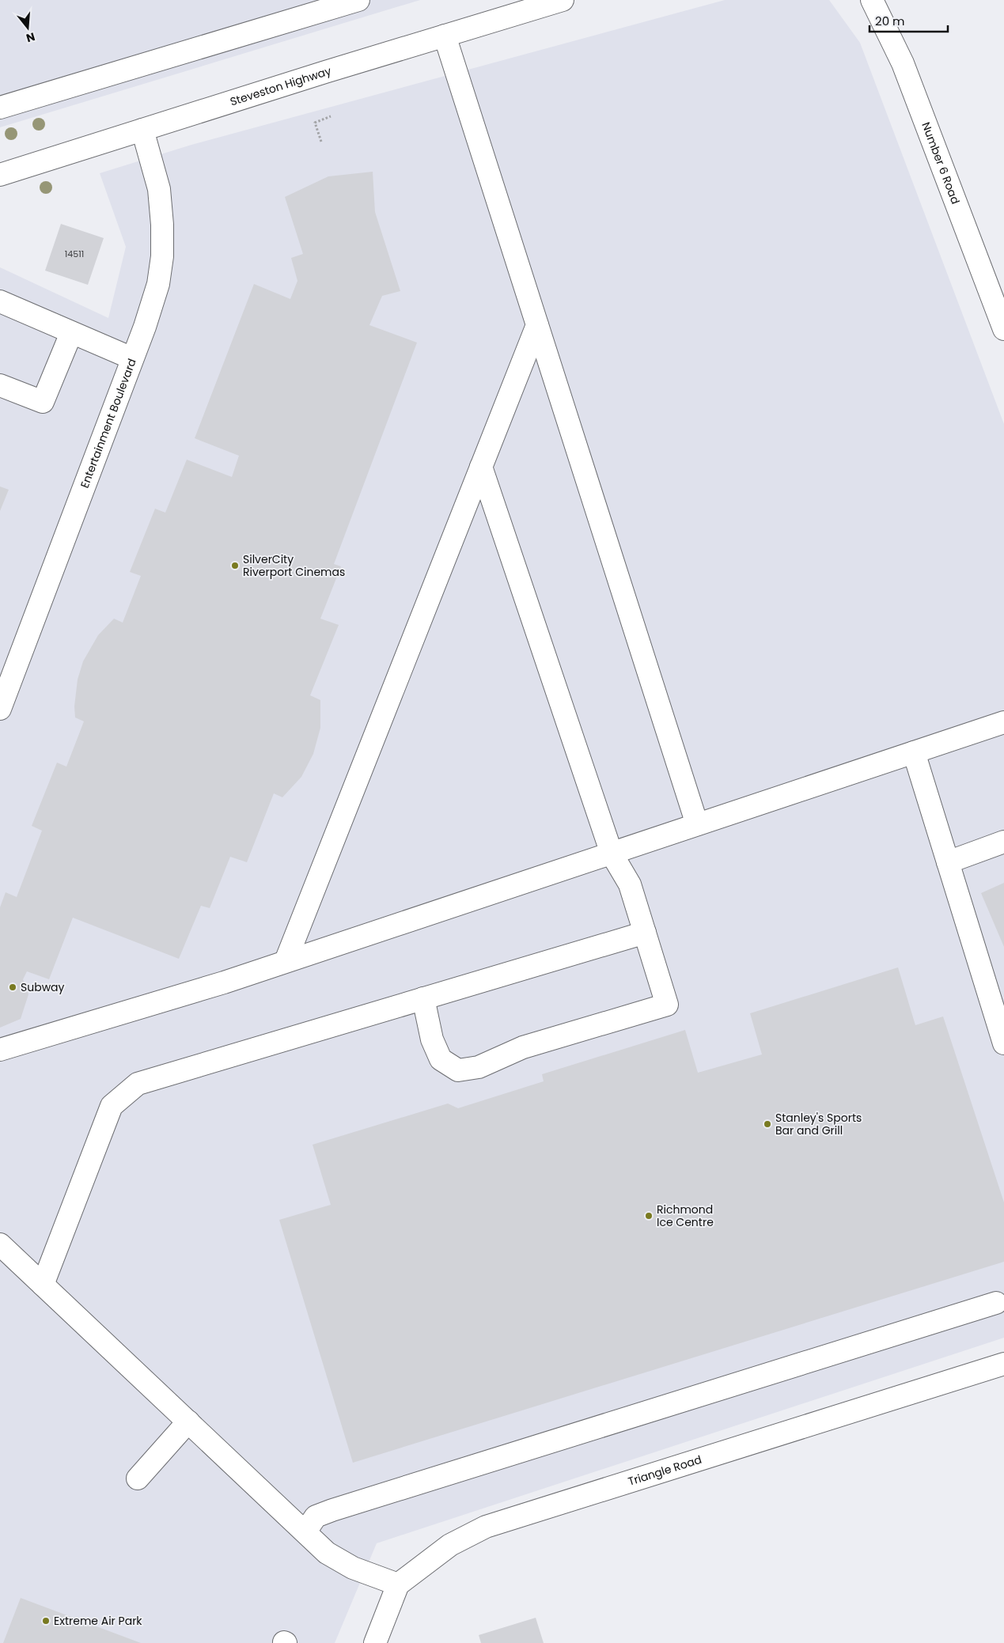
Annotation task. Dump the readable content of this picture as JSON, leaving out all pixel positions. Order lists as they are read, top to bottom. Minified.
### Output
{"streets":{"street":["Steveston Highway","Number 6 Road","Entertainment Boulevard","Triangle Road"]},"crossings":[["Steveston Highway","Entertainment Boulevard"]],"places":["SilverCity Riverport Cinemas","Subway","Stanley's Sports Bar and Grill","Richmond Ice Centre","Extreme Air Park"],"house_numbers":["14511"],"scale_bar":"20 m","north":"bottom"}
